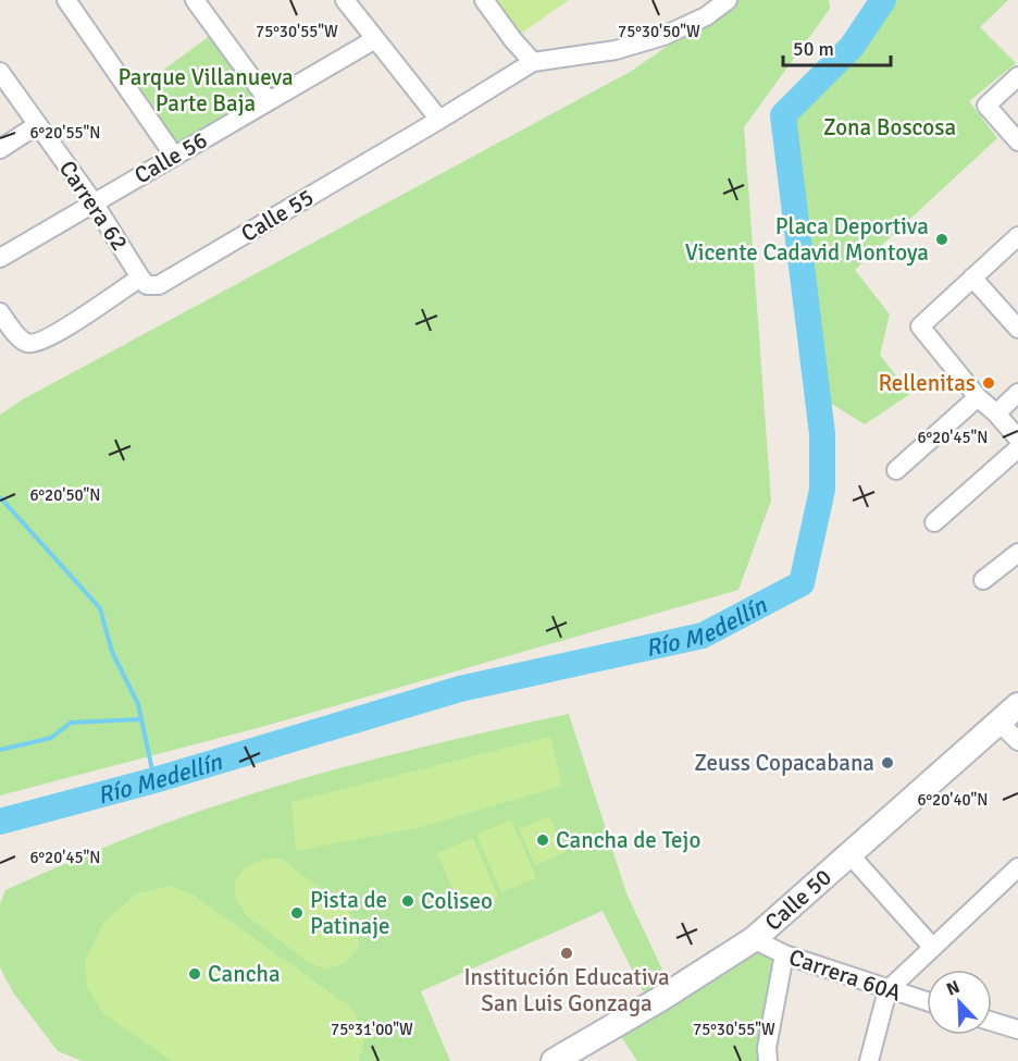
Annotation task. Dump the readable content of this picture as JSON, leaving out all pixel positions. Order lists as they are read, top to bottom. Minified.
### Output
{"streets":{"main road":["Calle 50"],"street":["Calle 56","Carrera 62","Calle 55","Carrera 60A"]},"crossings":[["Calle 56","Carrera 62"],["Carrera 62","Calle 55"],["Calle 50","Carrera 60A"]],"water":["Río Medellín"],"parks":["Parque Villanueva Parte Baja","Zona Boscosa"],"places":["Placa Deportiva Vicente Cadavid Montoya","Rellenitas","Zeuss Copacabana","Cancha de Tejo","Coliseo","Pista de Patinaje","Institución Educativa San Luis Gonzaga","Cancha"],"scale_bar":"50 m","north":"top left","coordinates":["75°30'55\"W","75°30'50\"W","6°20'55\"N","6°20'45\"N","6°20'50\"N","6°20'40\"N","75°31'00\"W"]}
